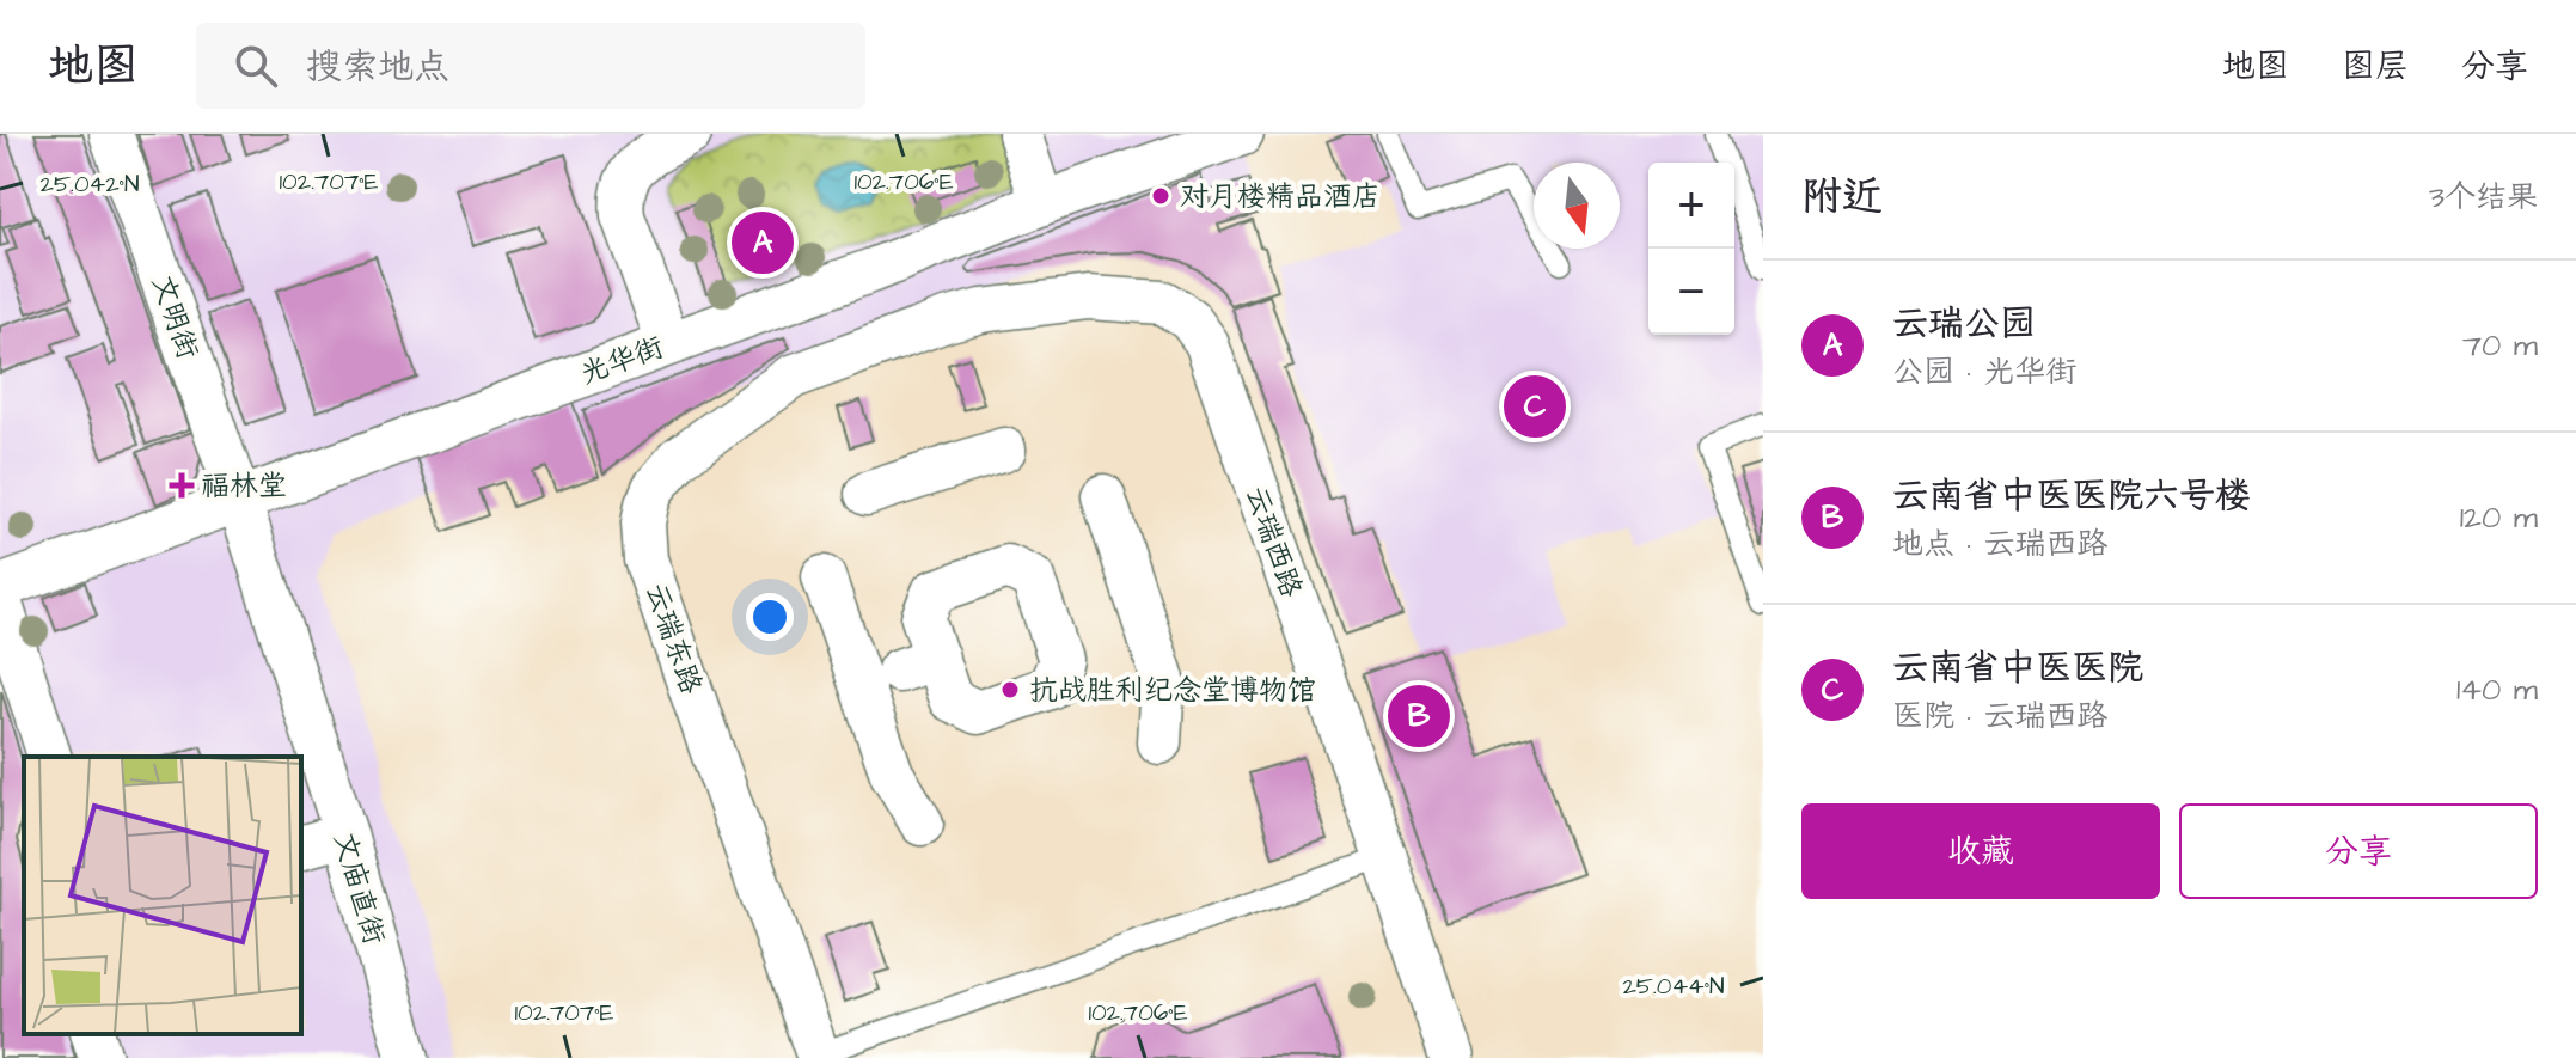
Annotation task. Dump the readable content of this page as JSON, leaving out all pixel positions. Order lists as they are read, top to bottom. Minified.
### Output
{"streets":{"street":["文明街","光华街","云瑞西路","云瑞东路","文庙直街"]},"crossings":[["文明街","光华街"],["文明街","文庙直街"],["光华街","文庙直街"],["云瑞西路","云瑞东路"]],"places":{"other":["对月楼精品酒店","抗战胜利纪念堂博物馆"],"health":["福林堂"]},"north":"bottom","page":{"header":"地图","search":"搜索地点","nav":["地图","图层","分享"],"heading":["附近","3个结果"],"map_buttons":["+","−"],"pins":["A","C","B"],"list":[{"mark":"A","name":"云瑞公园","note":"公园 · 光华街","value":"70 m"},{"mark":"B","name":"云南省中医医院六号楼","note":"地点 · 云瑞西路","value":"120 m"},{"mark":"C","name":"云南省中医医院","note":"医院 · 云瑞西路","value":"140 m"}],"buttons":["收藏","分享"]},"coordinates":["102.707°E","102.706°E","25.042°N","25.044°N"]}
